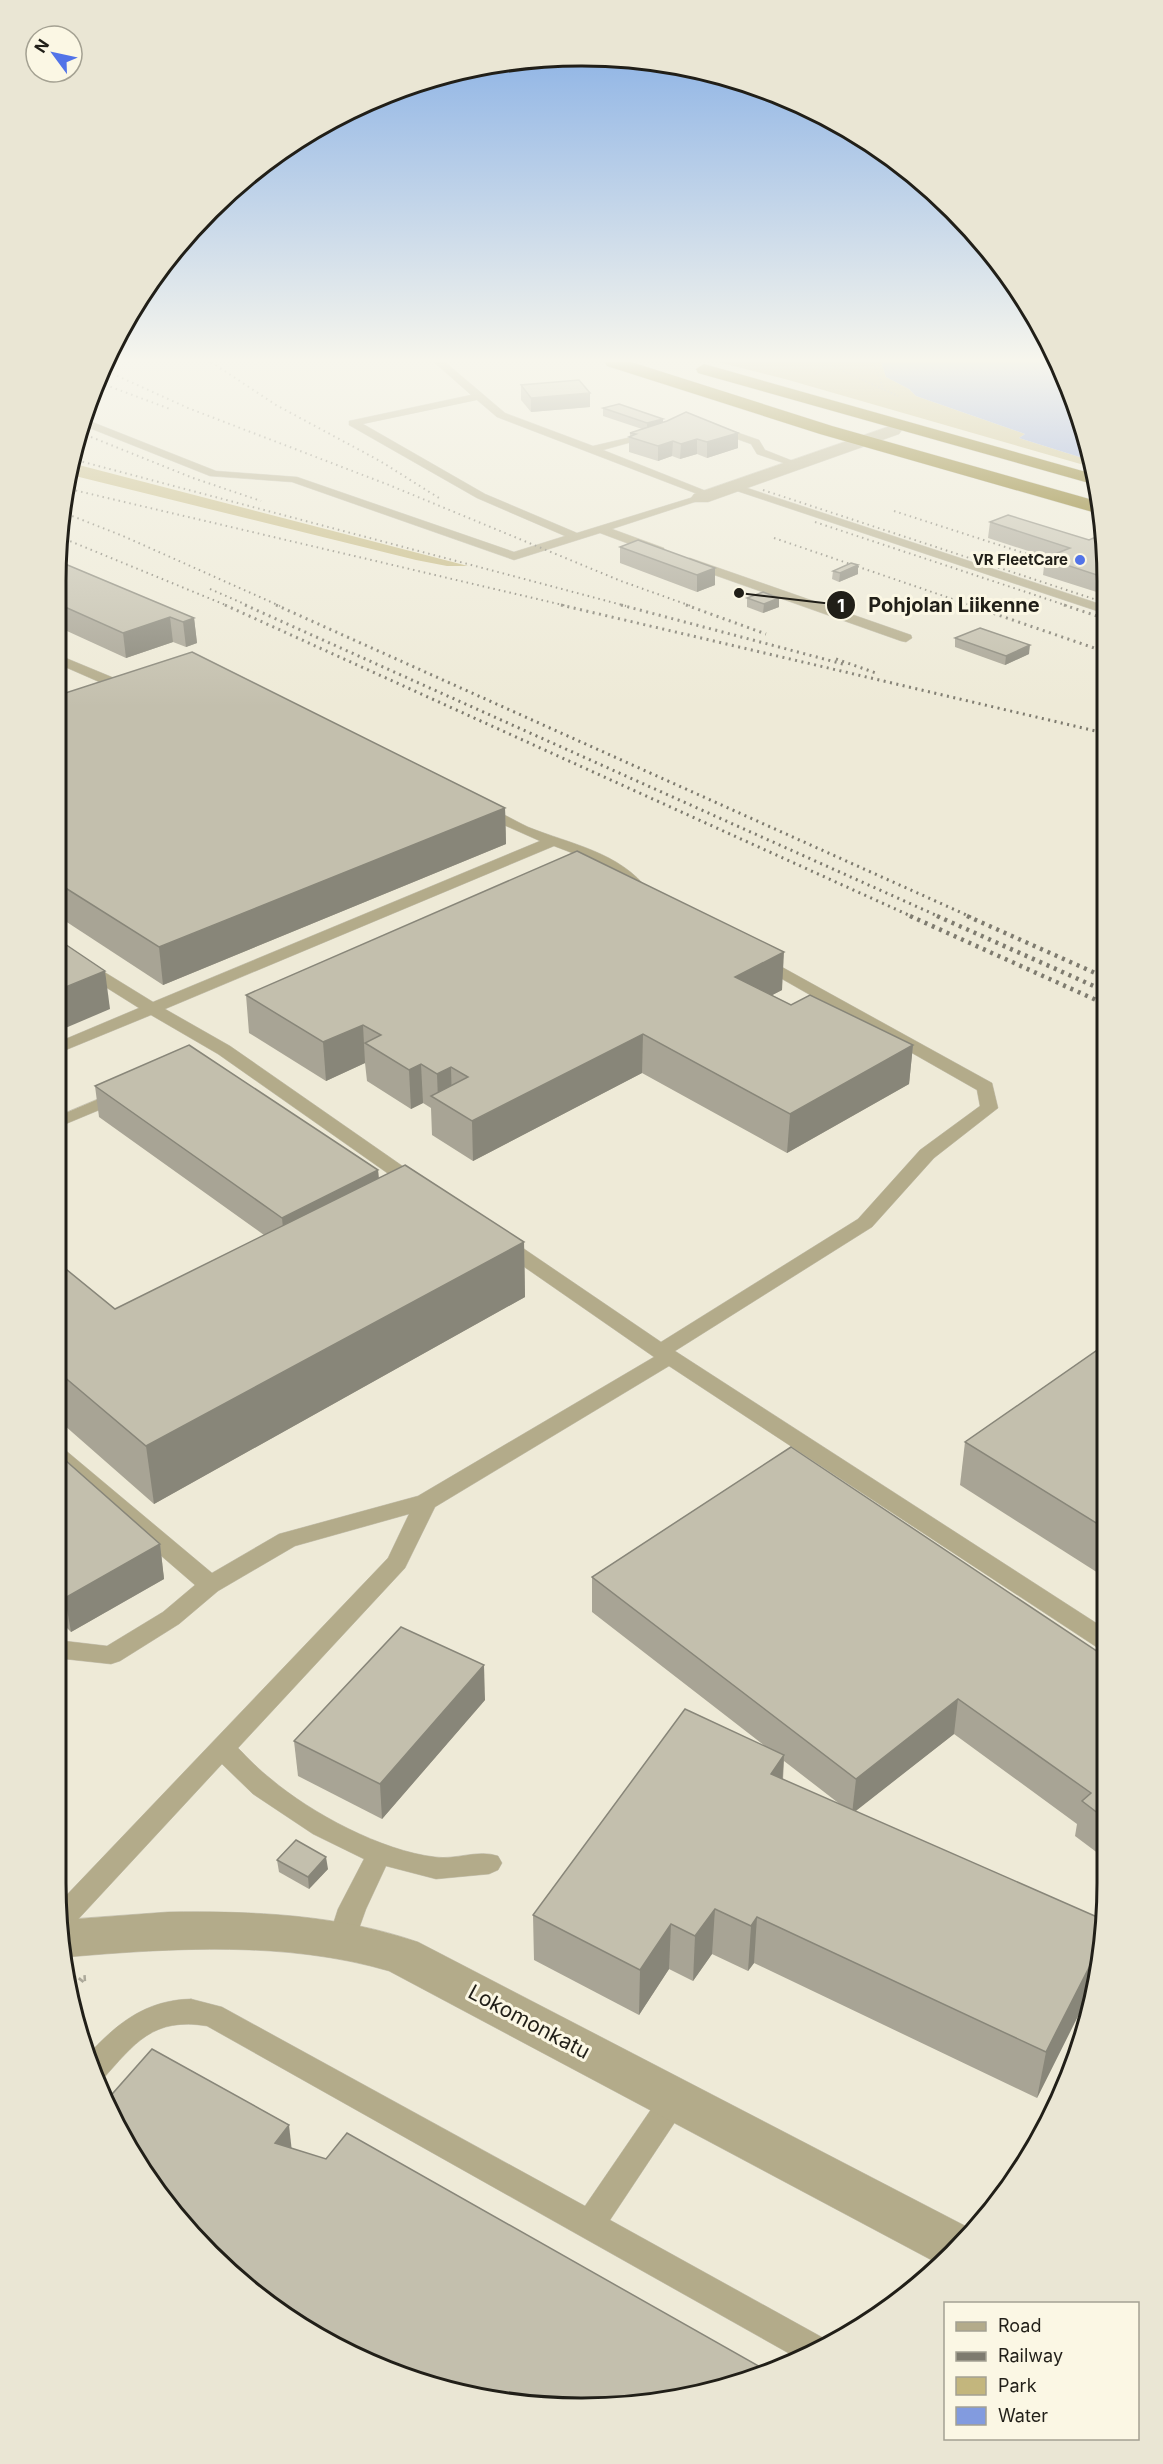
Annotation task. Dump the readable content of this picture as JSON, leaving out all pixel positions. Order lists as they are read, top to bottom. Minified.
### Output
{"streets":{"street":["Lokomonkatu"]},"places":["VR FleetCare","Pohjolan Liikenne"],"legend":["Road","Railway","Park","Water"],"north":"top left"}
